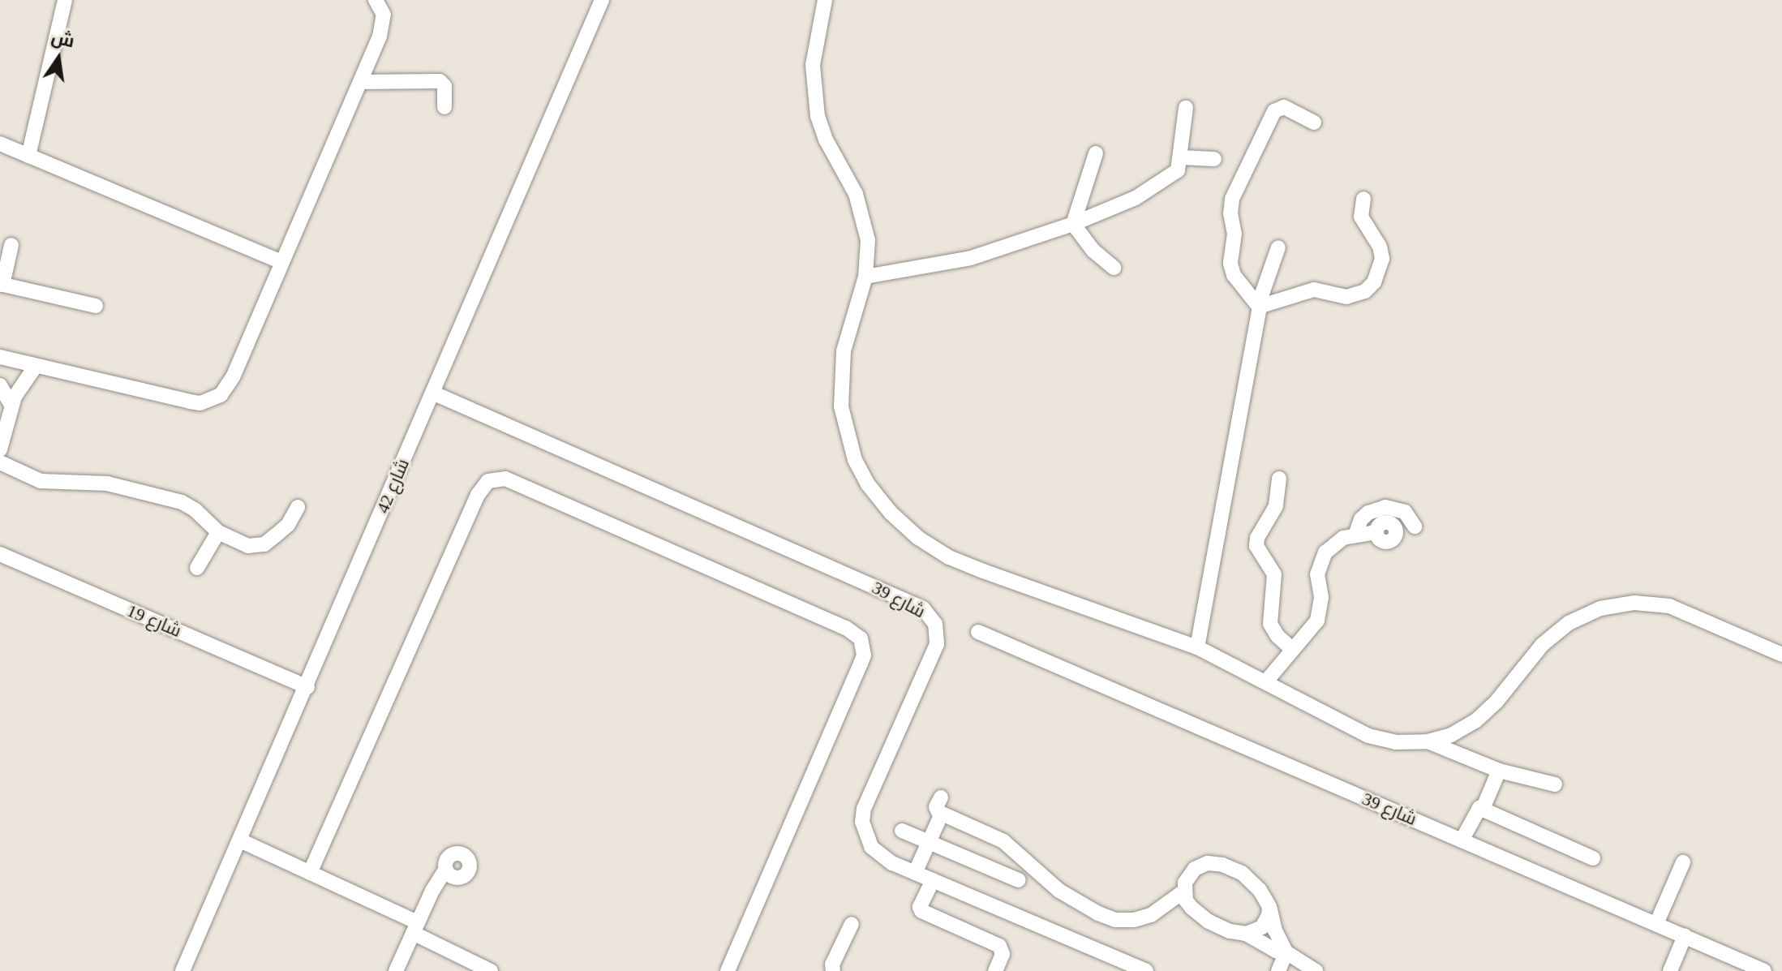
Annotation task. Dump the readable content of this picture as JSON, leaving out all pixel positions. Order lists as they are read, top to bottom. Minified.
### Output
{"streets":{"street":["شارع 42","شارع 39","شارع 19"]},"crossings":[["شارع 42","شارع 39"],["شارع 42","شارع 19"]],"north":"top"}
